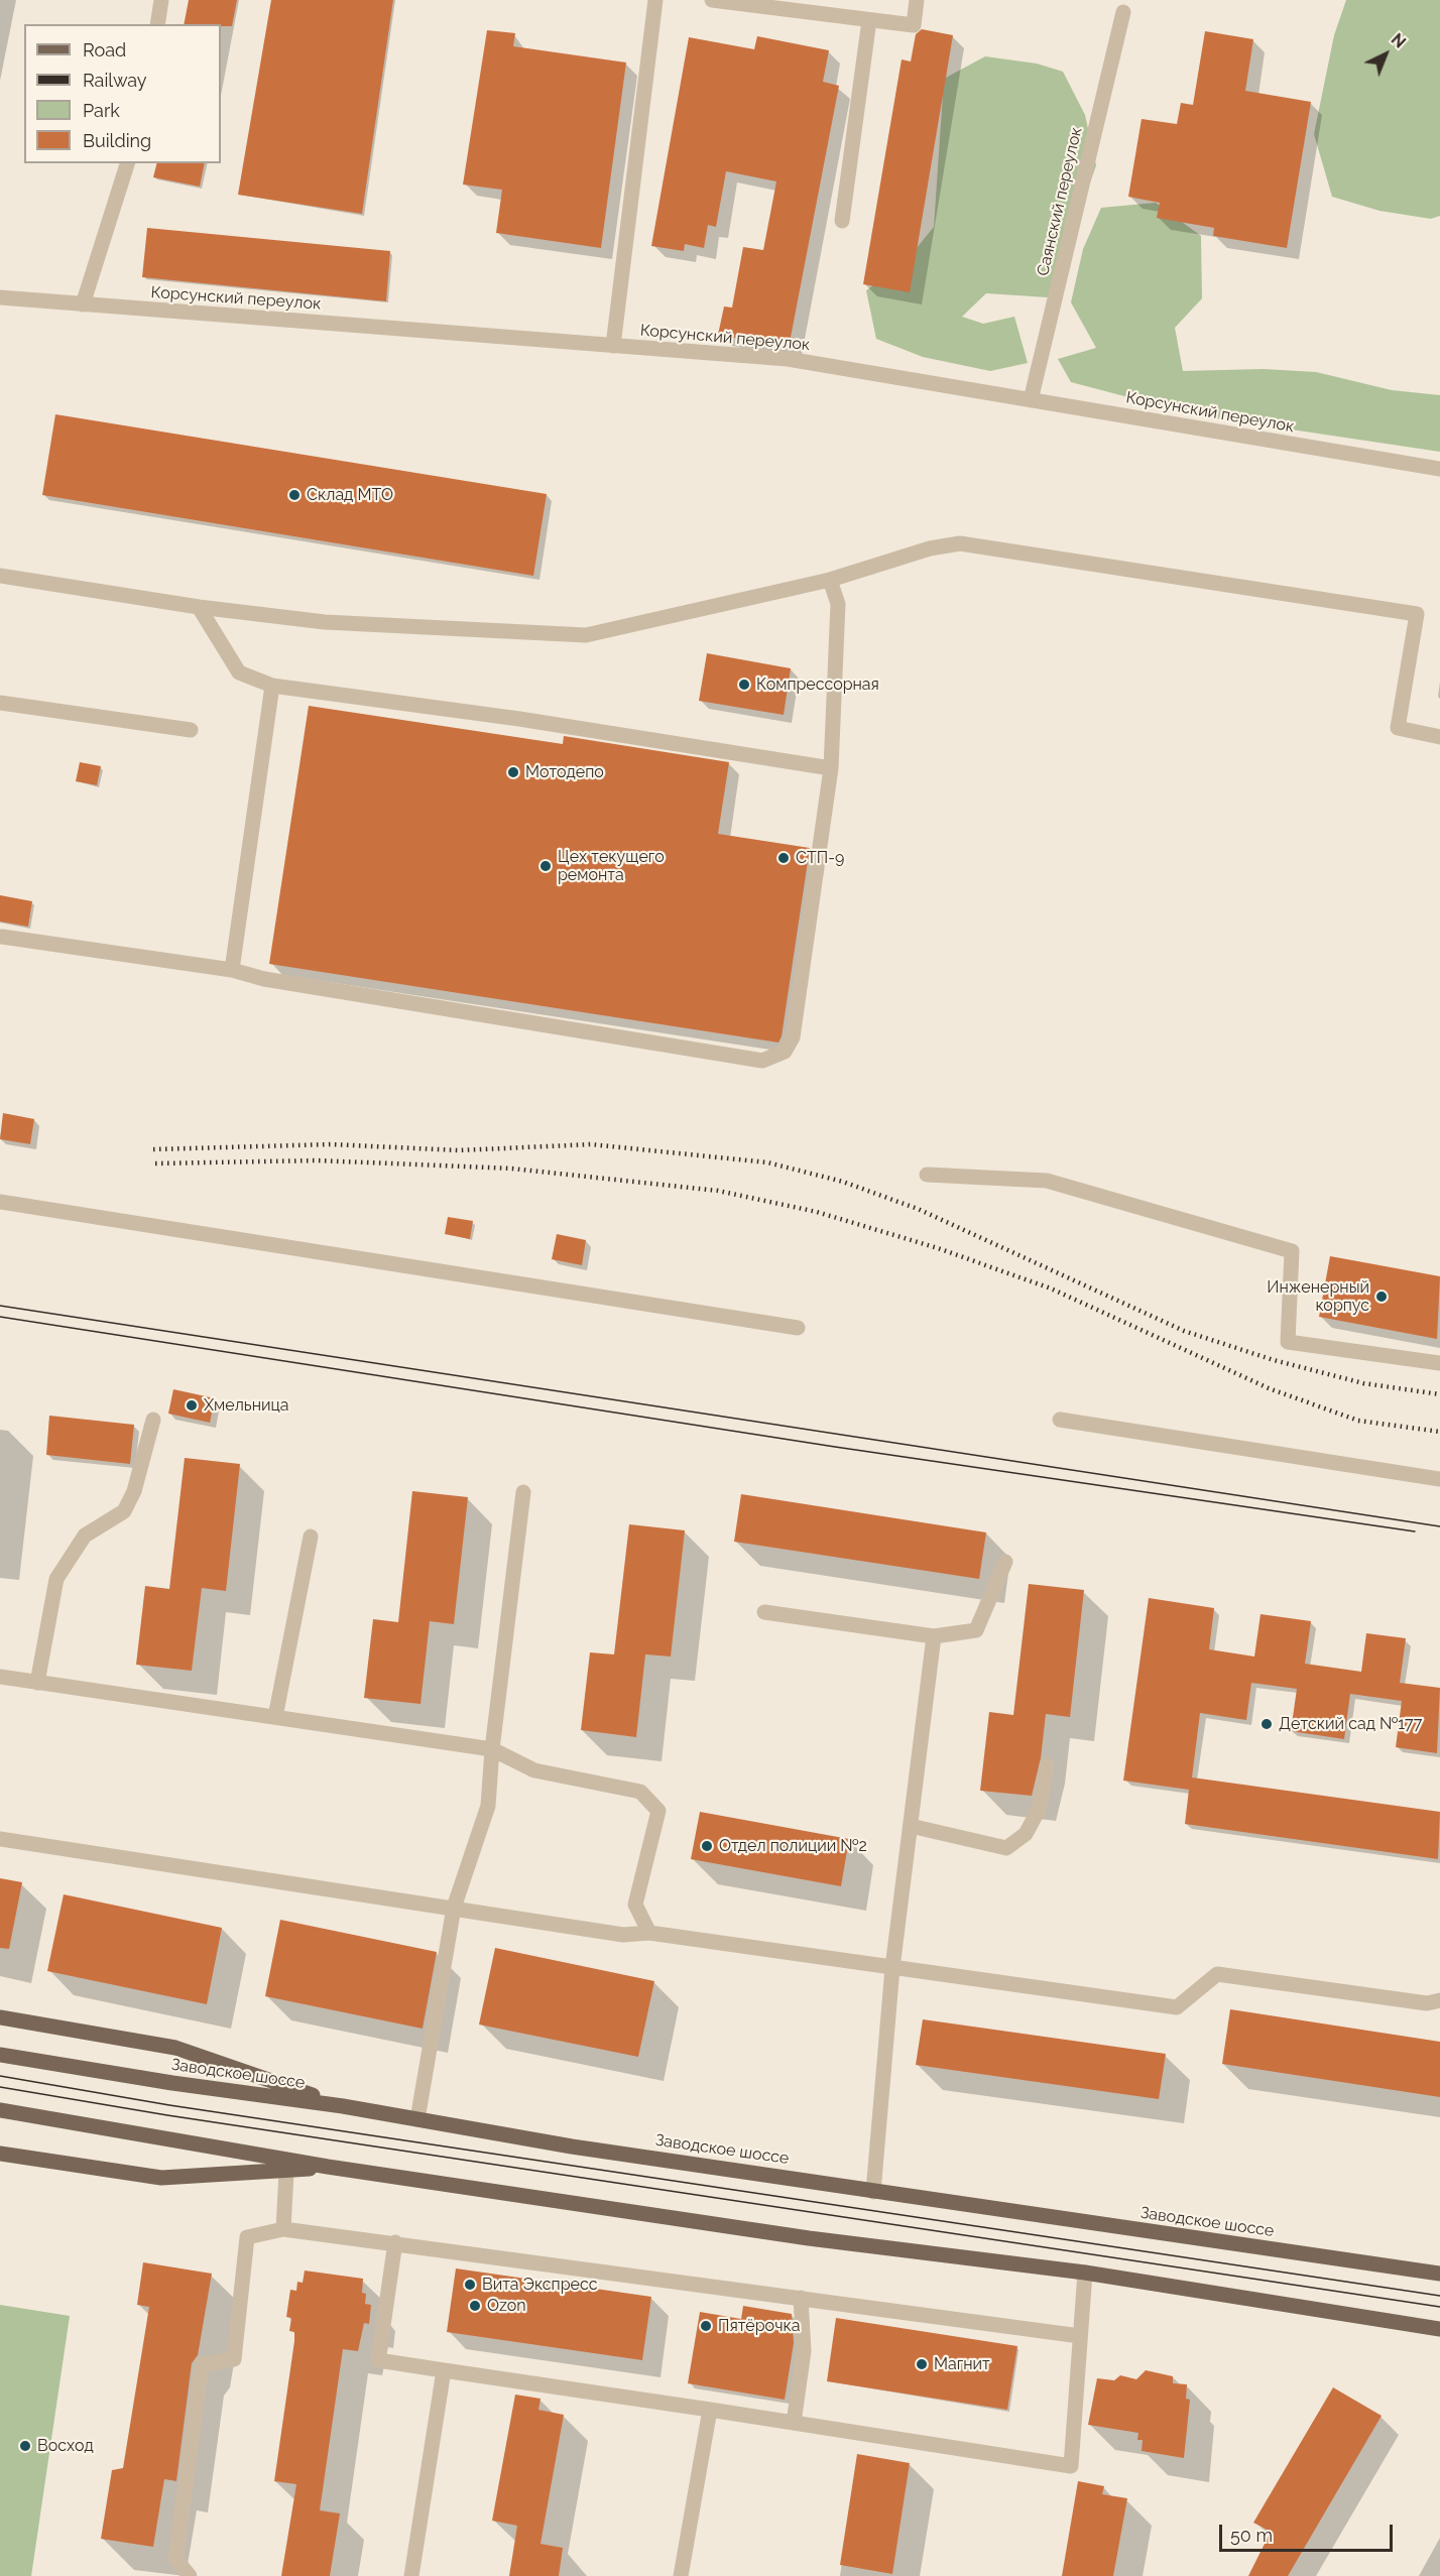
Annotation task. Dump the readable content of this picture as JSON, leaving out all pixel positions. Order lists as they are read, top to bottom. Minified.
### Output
{"streets":{"main road":["Заводское шоссе"],"street":["Саянский переулок","Корсунский переулок"]},"crossings":[["Саянский переулок","Корсунский переулок"]],"places":["Склад МТО","Компрессорная","Мотодепо","СТП-9","Цех текущего ремонта","Инженерный корпус","Хмельница","Детский сад №177","Отдел полиции №2","Вита Экспресс","Ozon","Пятёрочка","Магнит","Восход"],"legend":["Road","Railway","Park","Building"],"scale_bar":"50 m","north":"top right"}
